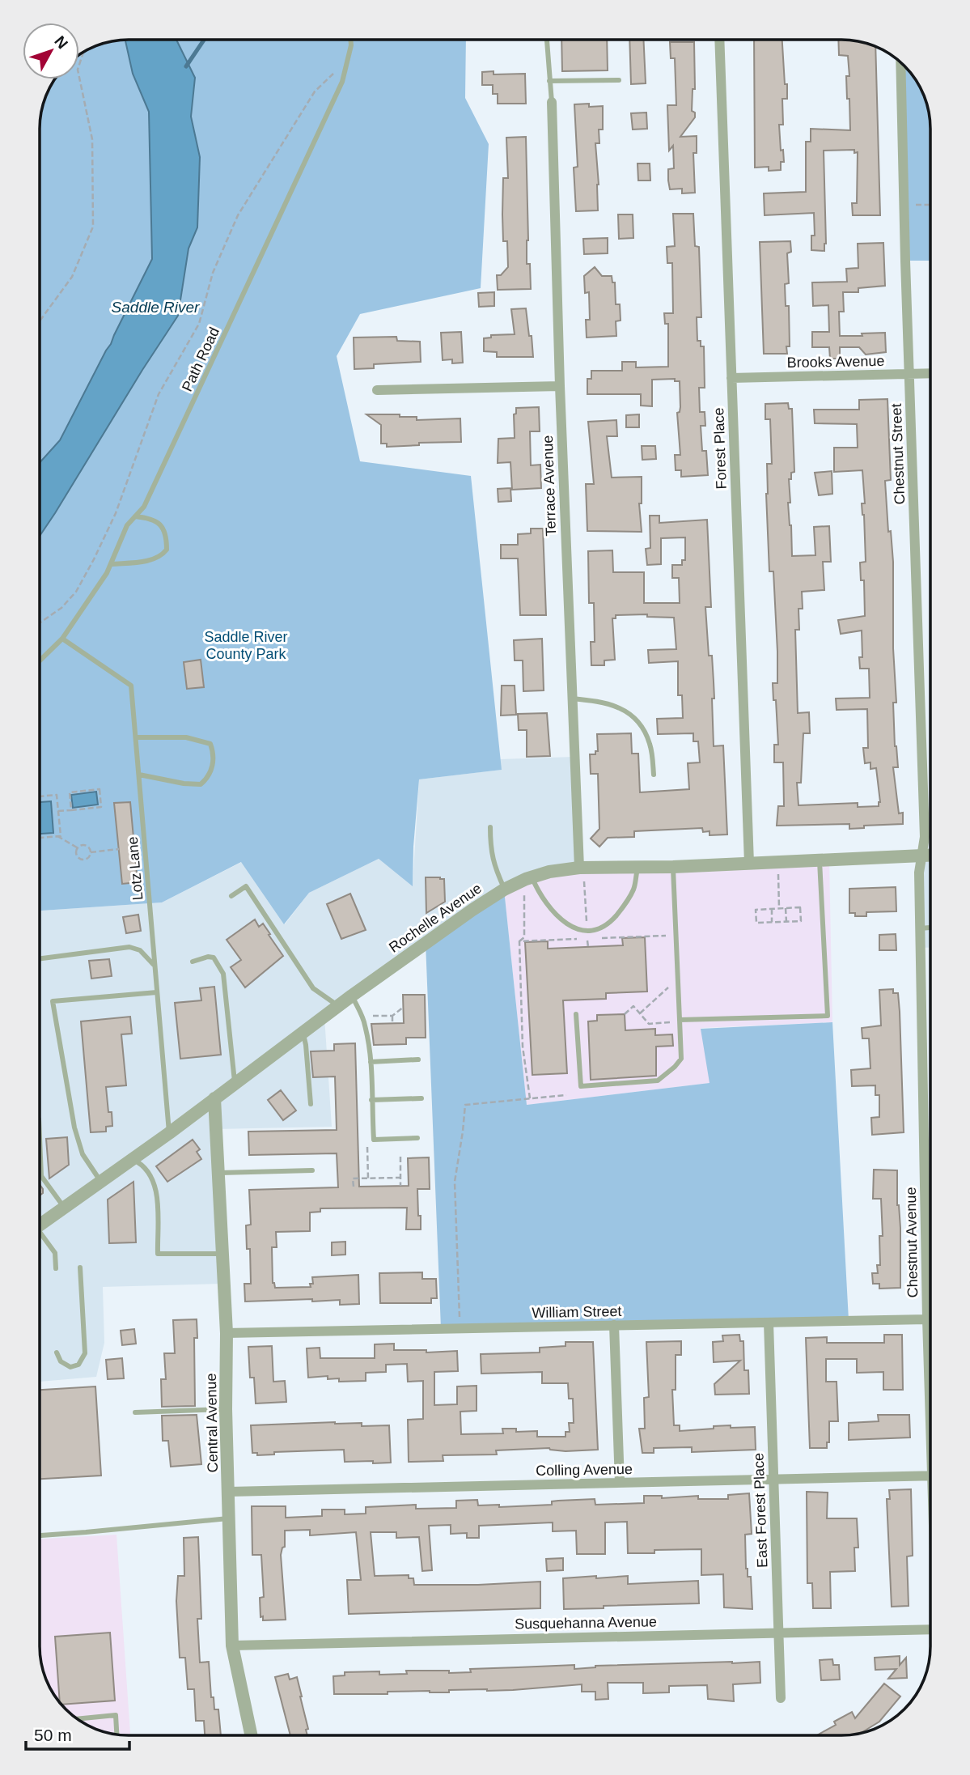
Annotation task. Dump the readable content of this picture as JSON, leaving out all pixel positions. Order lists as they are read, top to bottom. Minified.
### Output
{"streets":{"street":["Brooks Avenue","Forest Place","Chestnut Street","Terrace Avenue","Rochelle Avenue","Chestnut Avenue","William Street","Central Avenue","Colling Avenue","East Forest Place","Susquehanna Avenue"],"lane":["Path Road","Lotz Lane"]},"crossings":[["Path Road","Lotz Lane"],["Brooks Avenue","Forest Place"],["Brooks Avenue","Chestnut Street"],["Forest Place","Rochelle Avenue"],["Chestnut Street","Rochelle Avenue"],["Chestnut Street","Chestnut Avenue"],["Terrace Avenue","Rochelle Avenue"],["Lotz Lane","Rochelle Avenue"],["Rochelle Avenue","Chestnut Avenue"],["Rochelle Avenue","Central Avenue"],["Chestnut Avenue","William Street"],["William Street","Central Avenue"],["William Street","East Forest Place"],["Central Avenue","Colling Avenue"],["Central Avenue","Susquehanna Avenue"],["Colling Avenue","East Forest Place"],["East Forest Place","Susquehanna Avenue"]],"water":["Saddle River"],"parks":["Saddle River County Park"],"scale_bar":"50 m","north":"top right"}
